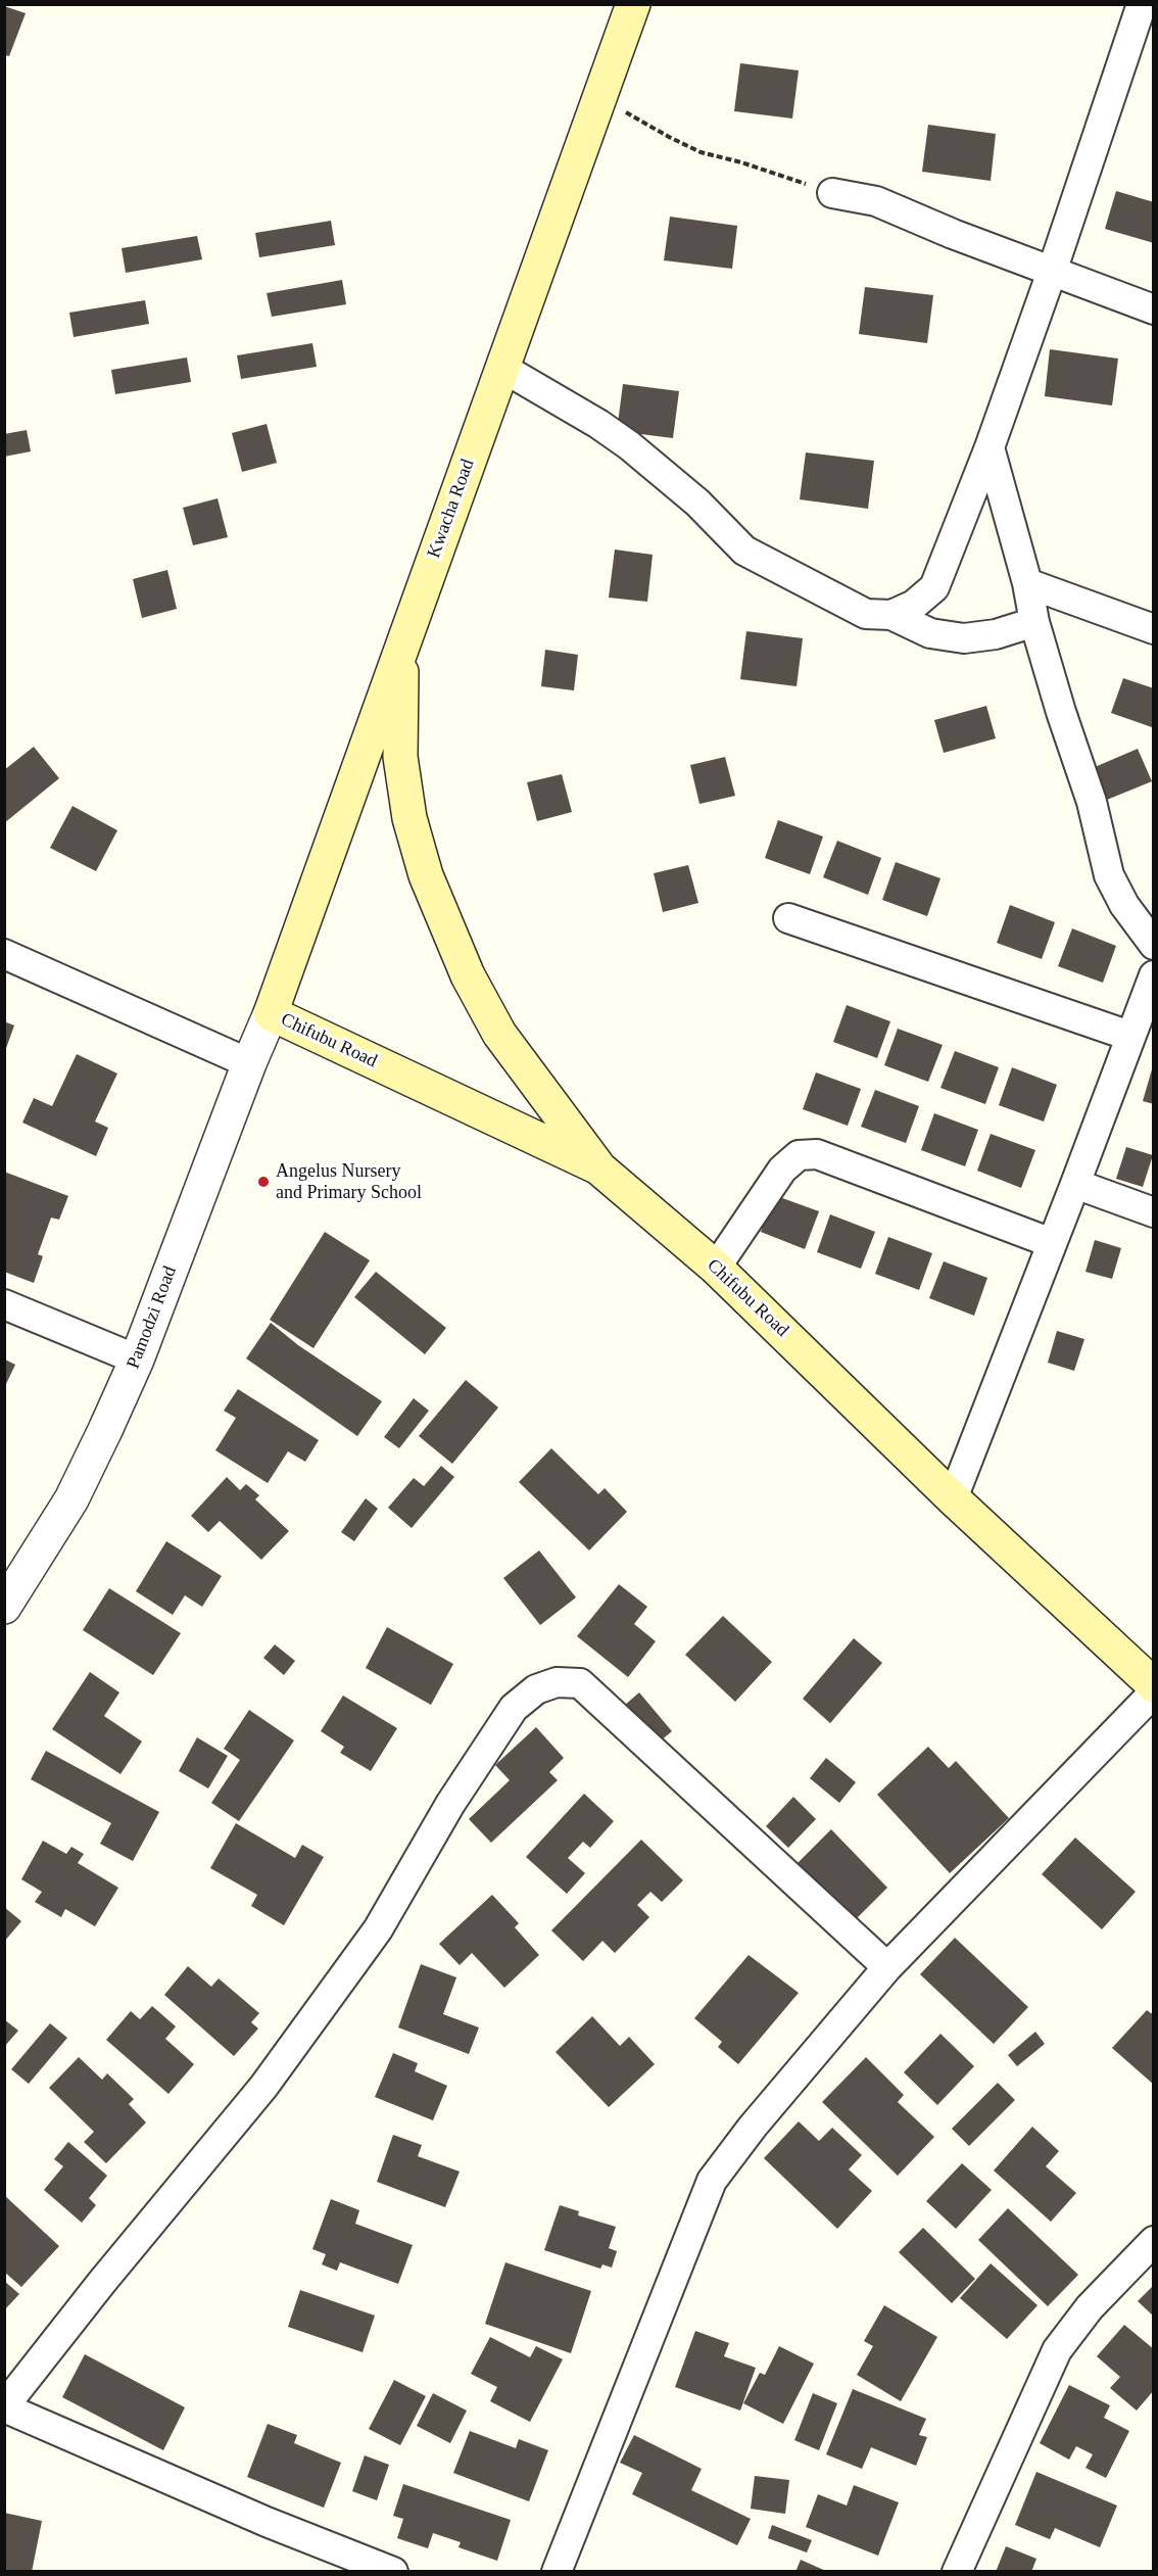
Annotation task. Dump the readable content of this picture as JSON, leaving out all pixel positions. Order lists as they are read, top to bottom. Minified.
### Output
{"streets":{"main road":["Kwacha Road","Chifubu Road"],"street":["Pamodzi Road"]},"crossings":[["Kwacha Road","Chifubu Road"],["Kwacha Road","Pamodzi Road"],["Chifubu Road","Pamodzi Road"]],"places":["Angelus Nursery and Primary School"]}
